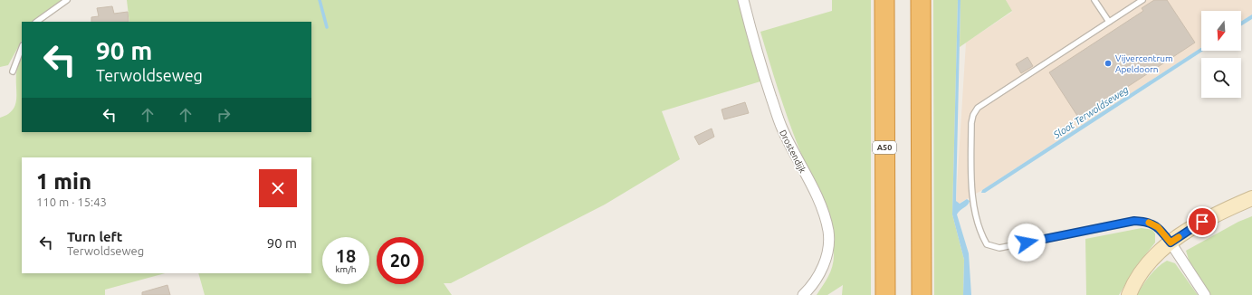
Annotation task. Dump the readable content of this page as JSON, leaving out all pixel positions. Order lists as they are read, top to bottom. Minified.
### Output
{"streets":{"highway":["A50"],"street":["Drostendijk"]},"water":["Sloot Terwoldseweg"],"places":["Vijvercentrum Apeldoorn"],"north":"bottom","page":{"turn":["90 m","Terwoldseweg"],"heading":["1 min","110 m · 15:43"],"list":[{"name":"Turn left","note":"Terwoldseweg","value":"90 m"}],"speed":"18 km/h","limit":"20"}}
